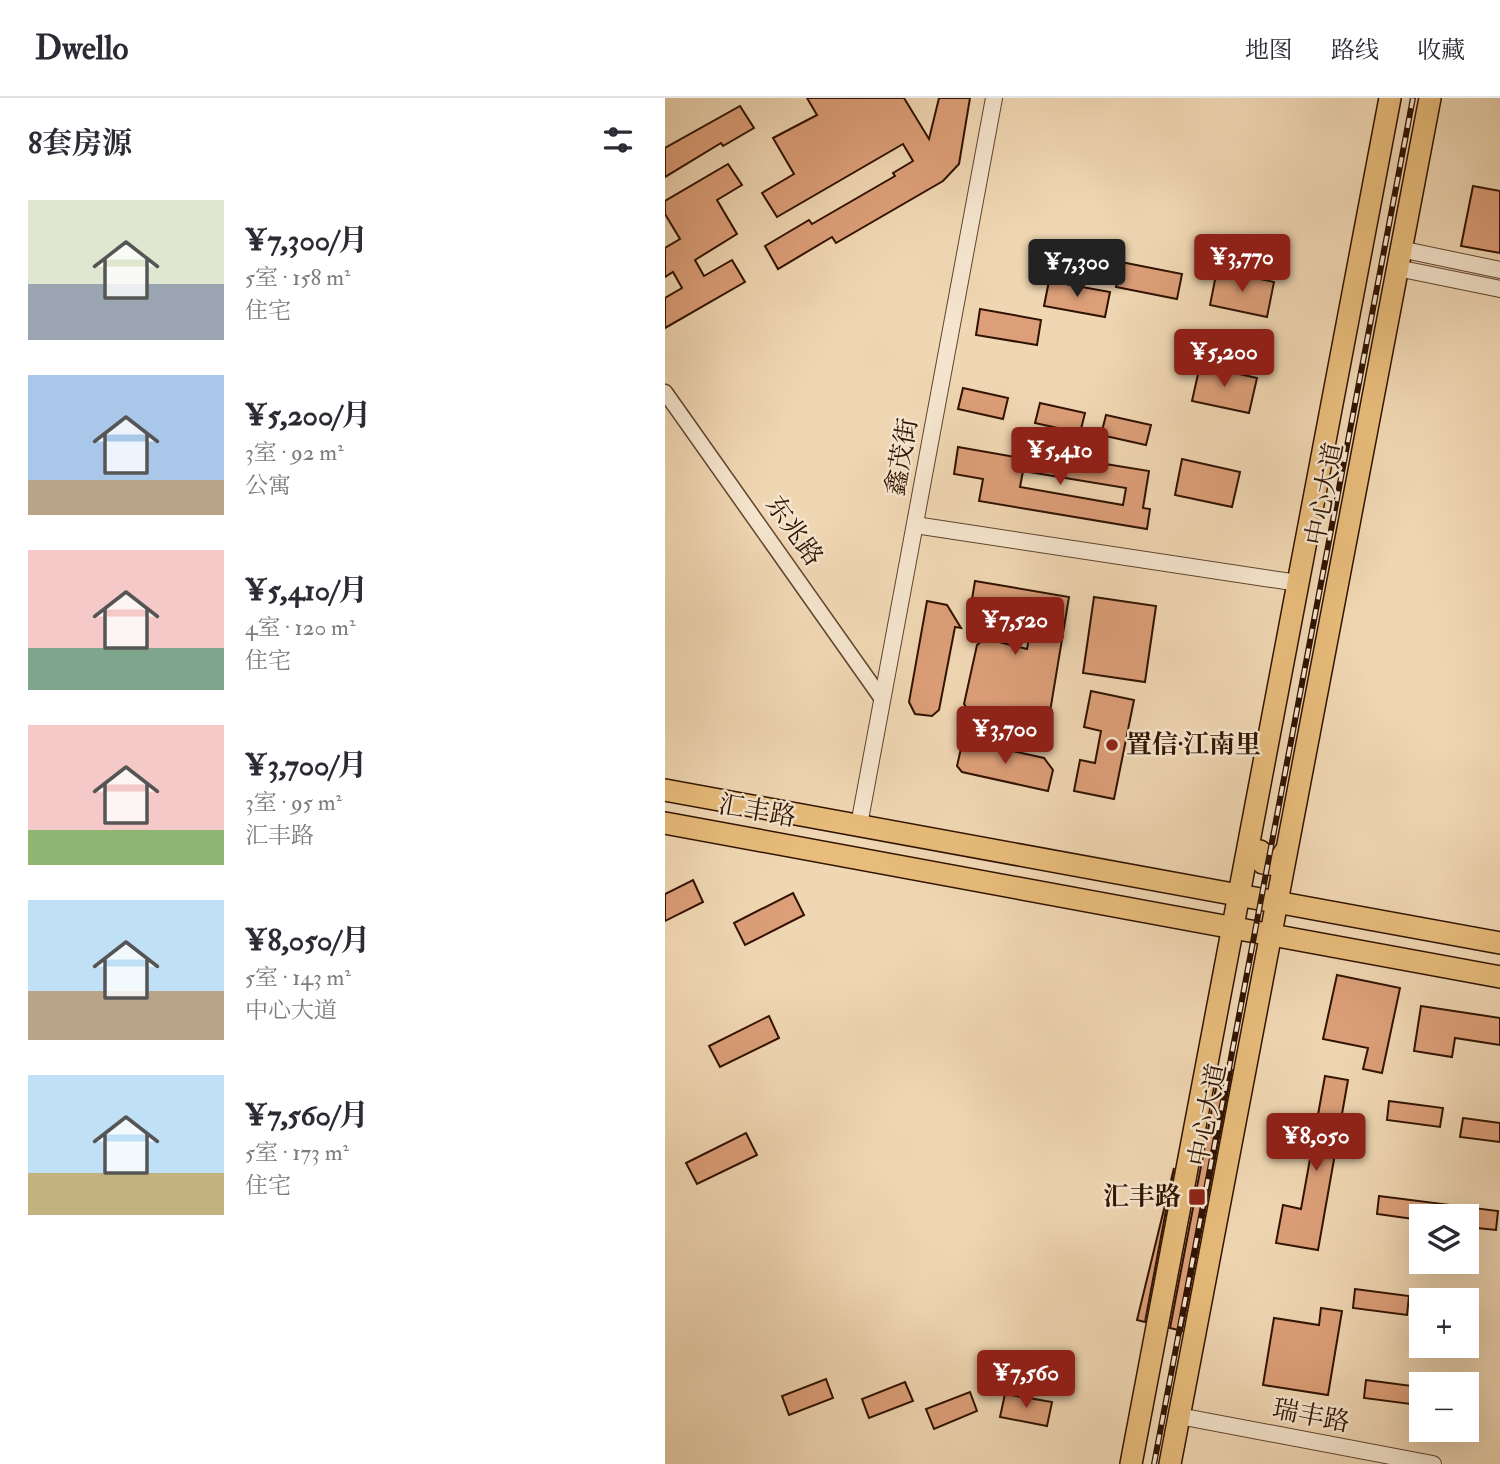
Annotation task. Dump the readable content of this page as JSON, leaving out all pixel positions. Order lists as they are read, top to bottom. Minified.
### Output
{"streets":{"main road":["中心大道","汇丰路"],"street":["鑫茂街","东兆路","瑞丰路"]},"crossings":[["鑫茂街","东兆路"],["鑫茂街","汇丰路"],["中心大道","汇丰路"],["中心大道","瑞丰路"]],"places":{"other":["置信·江南里"],"transit":["汇丰路"]},"page":{"header":"Dwello","nav":["地图","路线","收藏"],"heading":"8套房源","list":[{"name":"¥7,300/月","note":"5室 · 158 m² · 住宅"},{"name":"¥5,200/月","note":"3室 · 92 m² · 公寓"},{"name":"¥5,410/月","note":"4室 · 120 m² · 住宅"},{"name":"¥3,700/月","note":"3室 · 95 m² · 汇丰路"},{"name":"¥8,050/月","note":"5室 · 143 m² · 中心大道"},{"name":"¥7,560/月","note":"5室 · 173 m² · 住宅"}],"price":["¥3,770","¥7,300","¥5,200","¥5,410","¥7,520","¥3,700","¥8,050","¥7,560"],"map_buttons":["+","−"]}}
